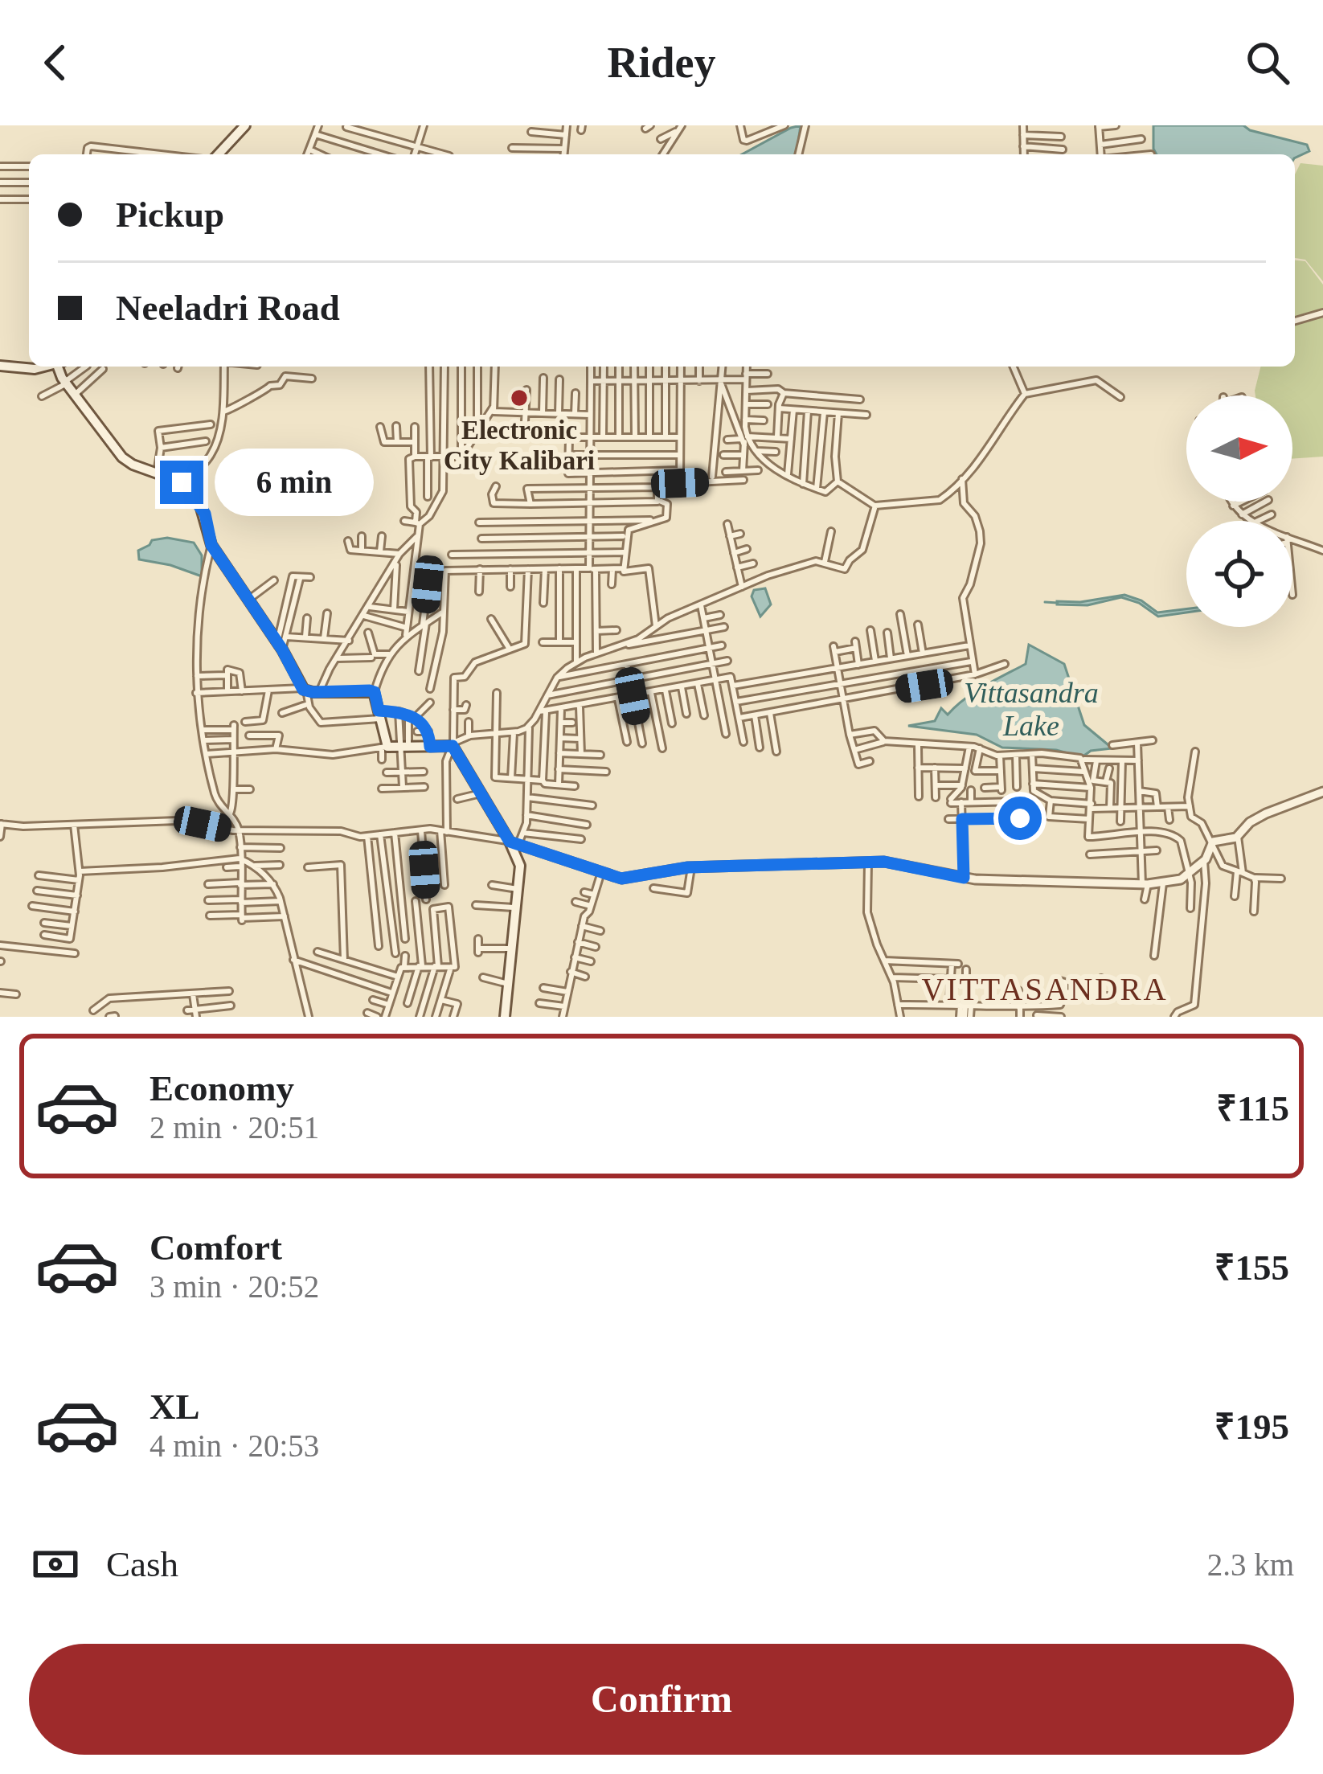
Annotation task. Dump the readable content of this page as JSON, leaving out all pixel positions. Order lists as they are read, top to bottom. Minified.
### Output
{"districts":["VITTASANDRA"],"water":["Vittasandra Lake"],"places":["Electronic City Kalibari"],"north":"right","page":{"header":"Ridey","banner":["Pickup","Neeladri Road"],"bubble":"6 min","list":[{"name":"Economy","note":"2 min · 20:51","value":"₹115"},{"name":"Comfort","note":"3 min · 20:52","value":"₹155"},{"name":"XL","note":"4 min · 20:53","value":"₹195"}],"pay":["Cash","2.3 km"],"buttons":"Confirm"}}
